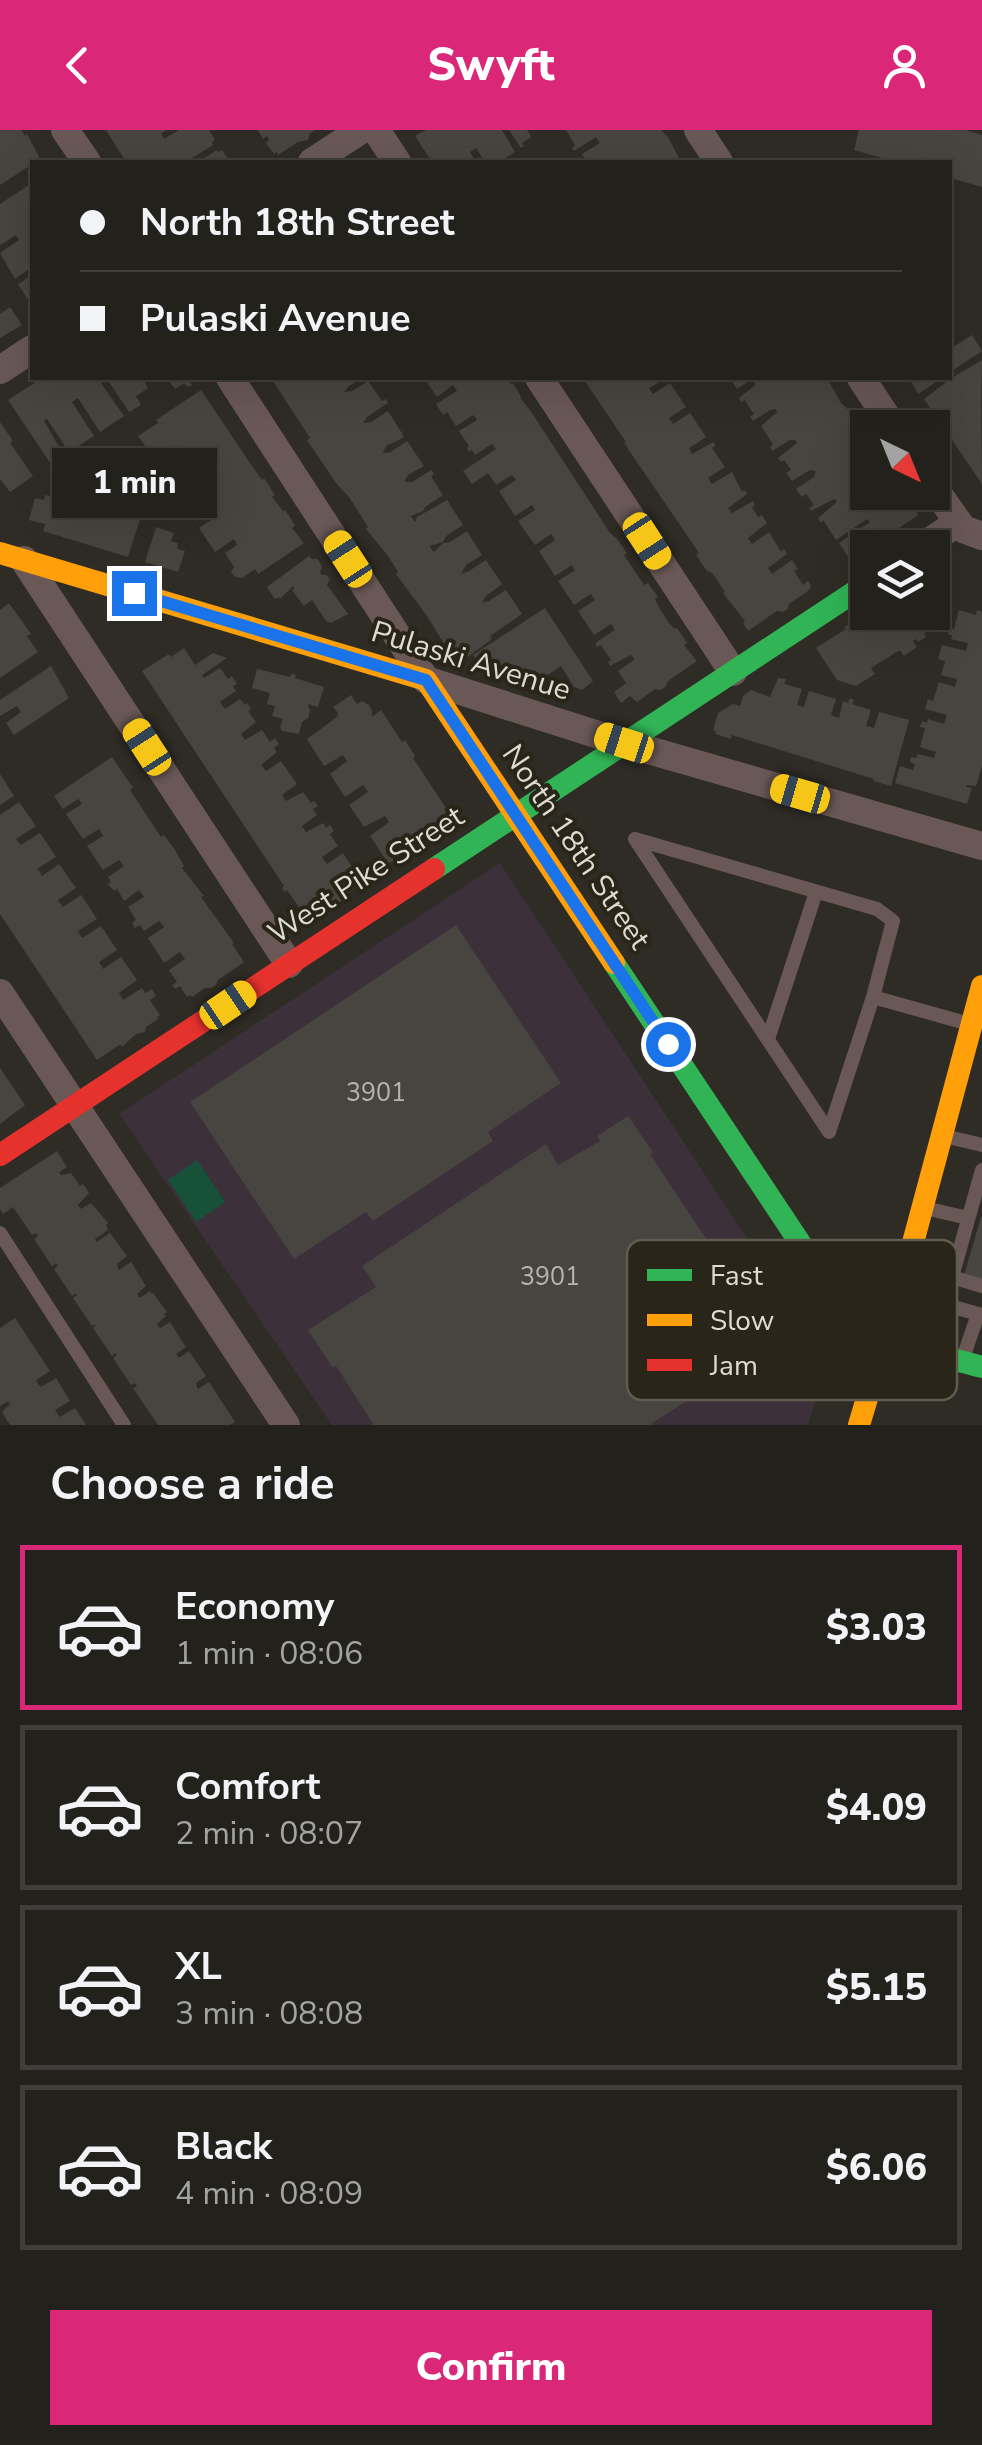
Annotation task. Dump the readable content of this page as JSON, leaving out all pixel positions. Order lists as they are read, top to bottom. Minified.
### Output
{"streets":{"street":["Pulaski Avenue","North 18th Street","West Pike Street"]},"crossings":[["Pulaski Avenue","North 18th Street"],["Pulaski Avenue","West Pike Street"],["North 18th Street","West Pike Street"]],"house_numbers":["3901","3901"],"legend":["Fast","Slow","Jam"],"north":"bottom right","page":{"header":"Swyft","banner":["North 18th Street","Pulaski Avenue"],"bubble":"1 min","heading":"Choose a ride","list":[{"name":"Economy","note":"1 min · 08:06","value":"$3.03"},{"name":"Comfort","note":"2 min · 08:07","value":"$4.09"},{"name":"XL","note":"3 min · 08:08","value":"$5.15"},{"name":"Black","note":"4 min · 08:09","value":"$6.06"}],"buttons":"Confirm"}}
